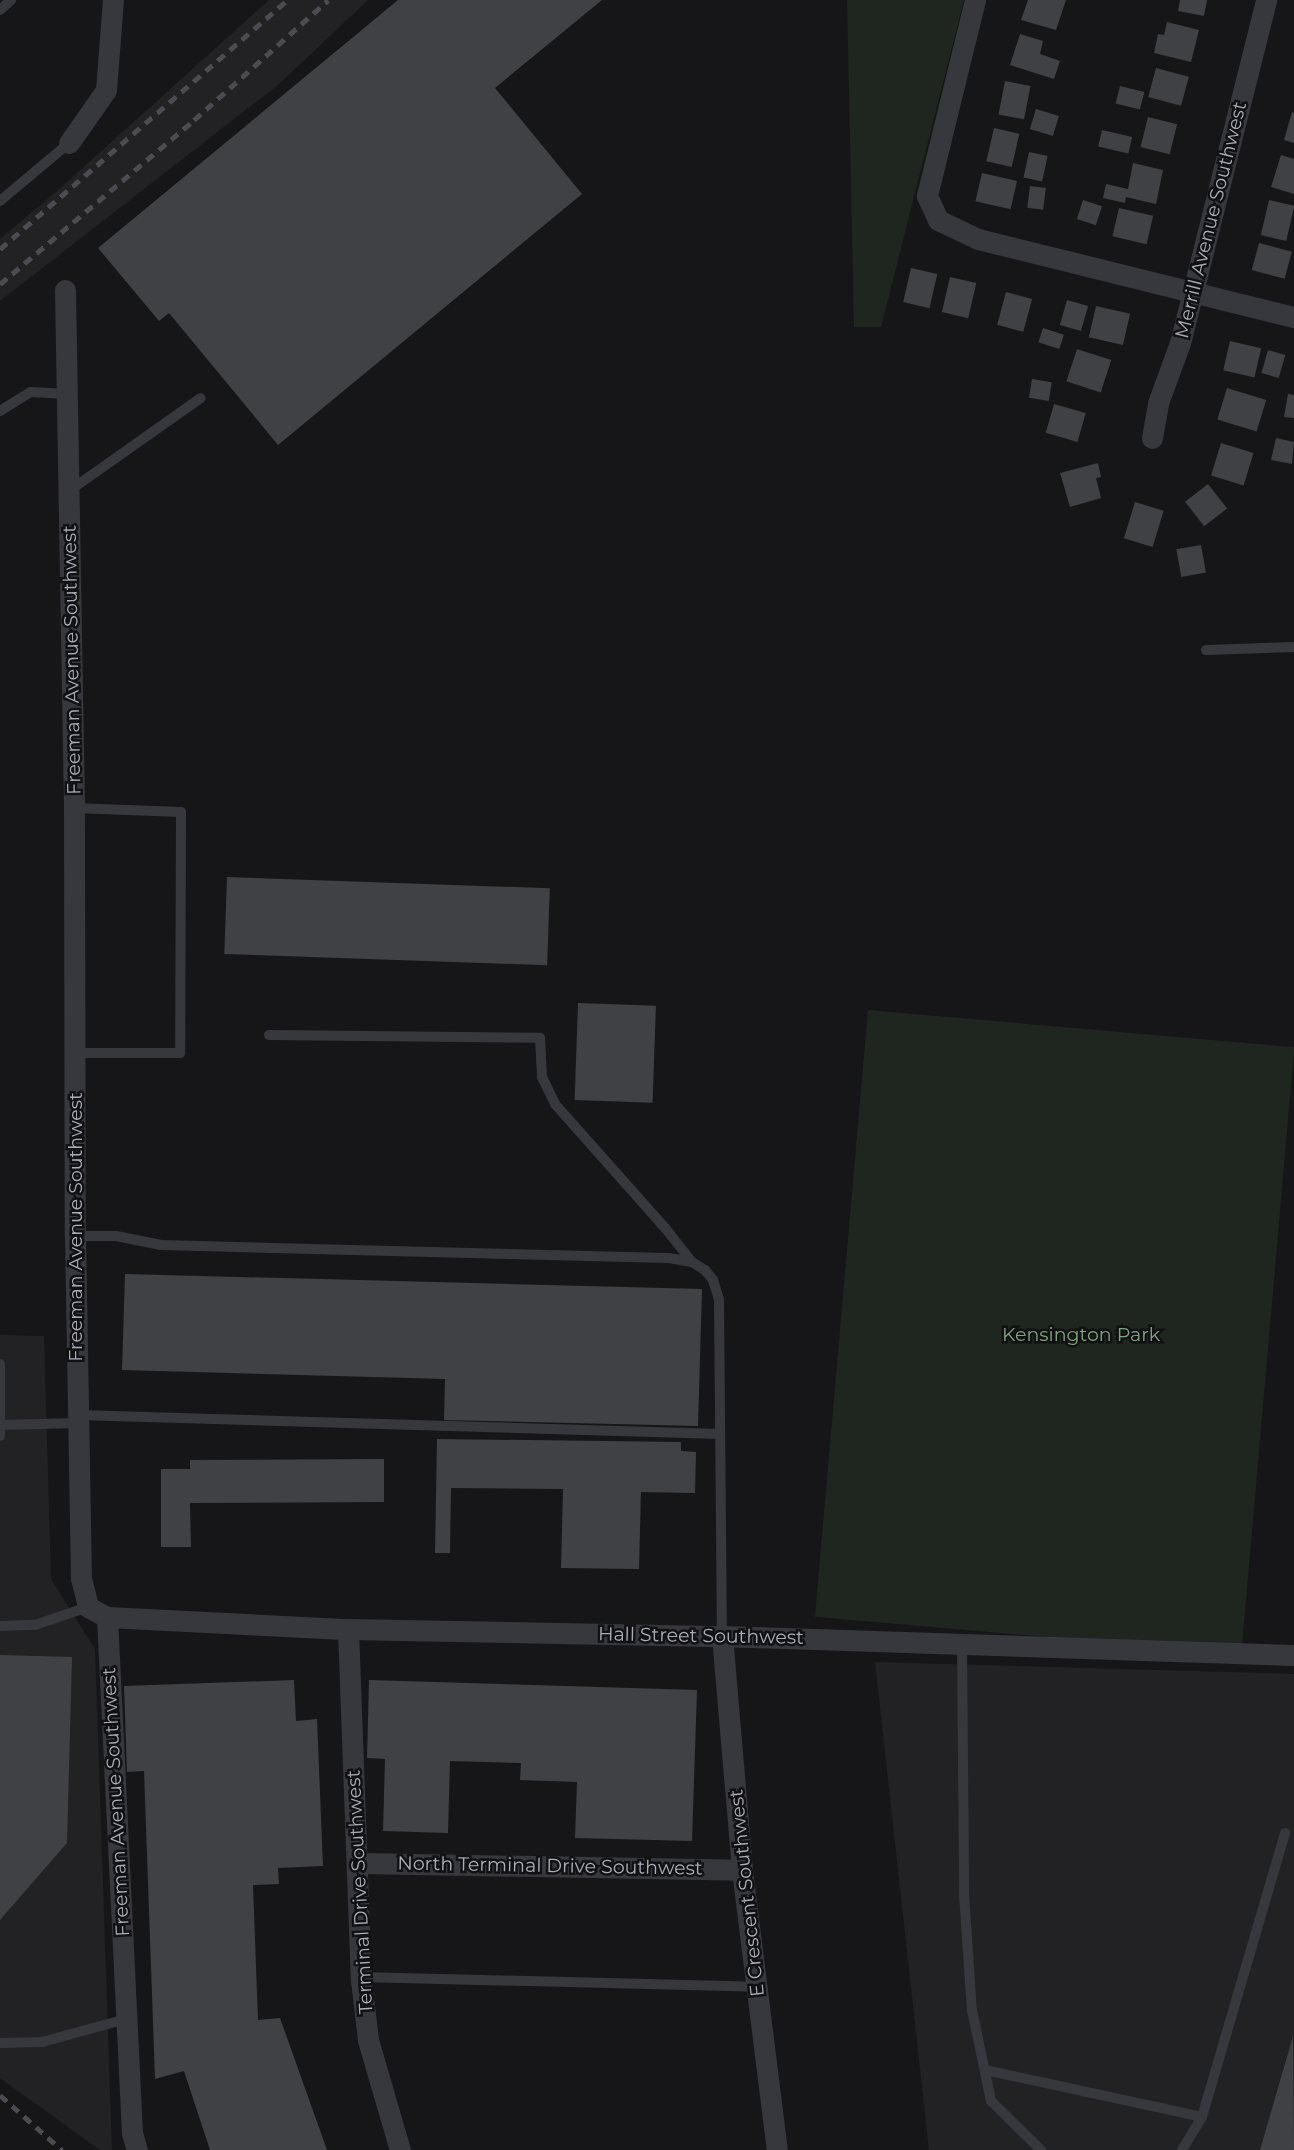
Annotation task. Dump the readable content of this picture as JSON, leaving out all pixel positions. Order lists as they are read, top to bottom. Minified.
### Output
{"streets":{"street":["Merrill Avenue Southwest","Freeman Avenue Southwest","Hall Street Southwest","North Terminal Drive Southwest","Terminal Drive Southwest","E Crescent Southwest"]},"crossings":[["Freeman Avenue Southwest","Hall Street Southwest"],["Hall Street Southwest","Terminal Drive Southwest"],["Hall Street Southwest","E Crescent Southwest"],["North Terminal Drive Southwest","Terminal Drive Southwest"],["North Terminal Drive Southwest","E Crescent Southwest"]],"parks":["Kensington Park"]}
